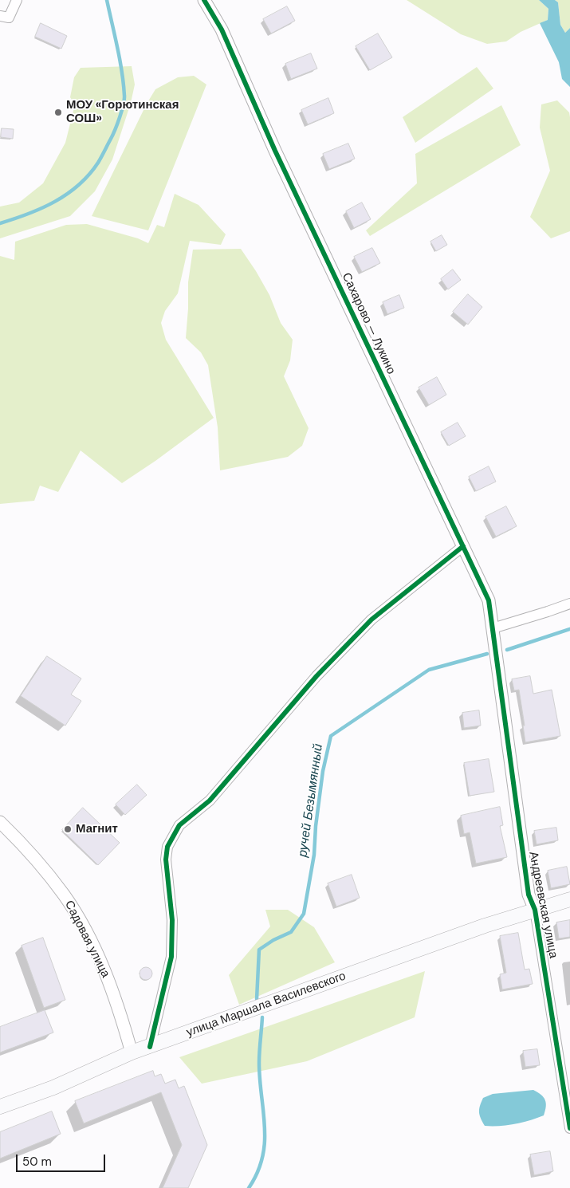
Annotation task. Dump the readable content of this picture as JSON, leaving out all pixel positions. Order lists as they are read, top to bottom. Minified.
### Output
{"streets":{"main road":["улица Маршала Василевского"],"street":["Сахарово — Лукино","Андреевская улица","Садовая улица"]},"crossings":[["Сахарово — Лукино","Андреевская улица"],["Андреевская улица","улица Маршала Василевского"],["Садовая улица","улица Маршала Василевского"]],"water":["ручей Безымянный"],"places":["МОУ «Горютинская СОШ»","Магнит"],"scale_bar":"50 m"}
